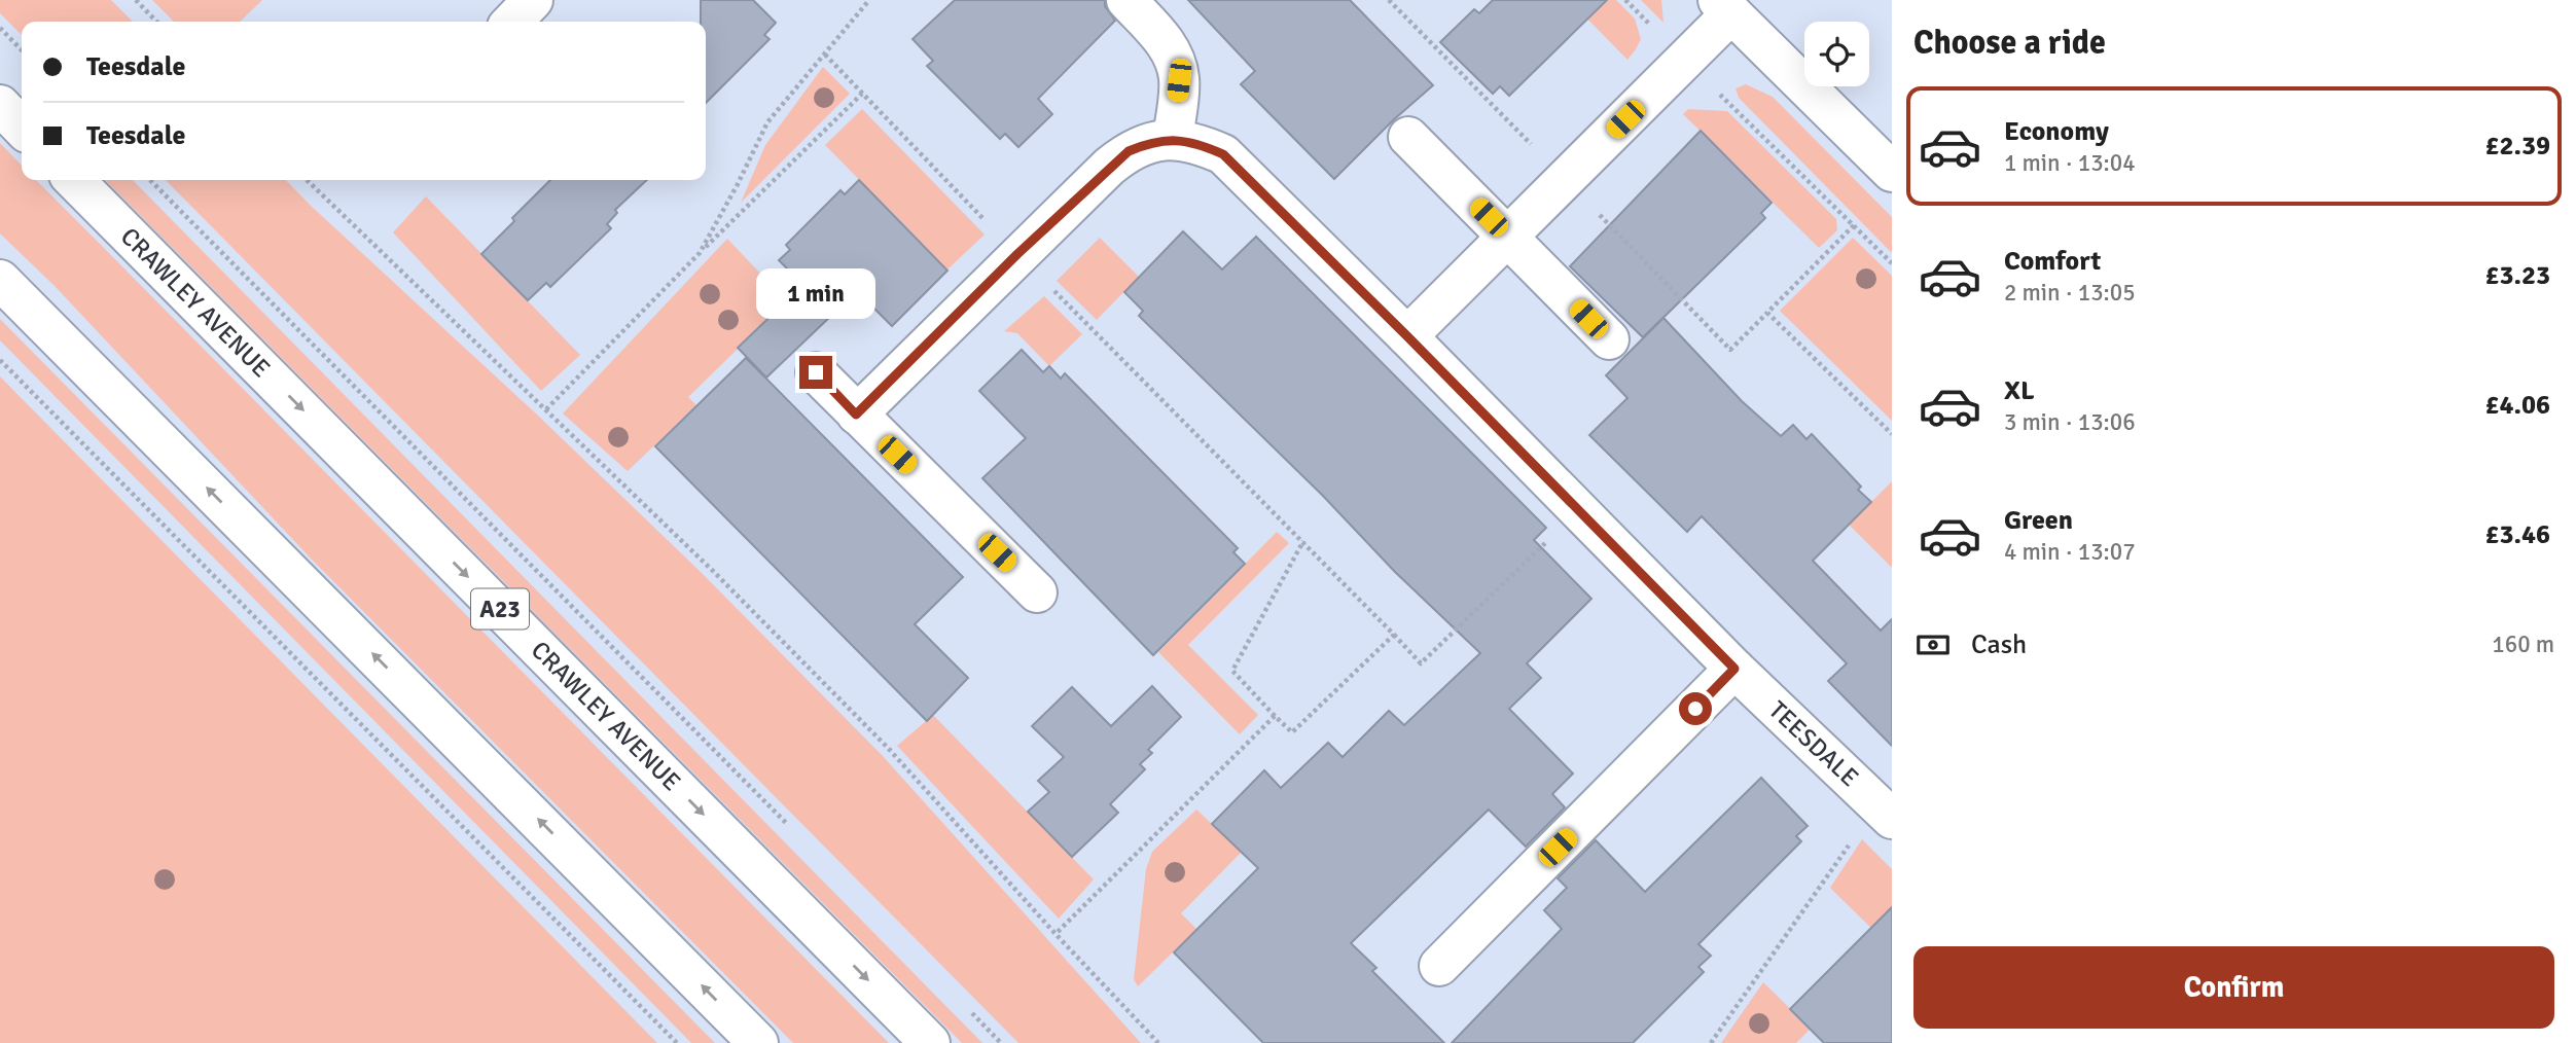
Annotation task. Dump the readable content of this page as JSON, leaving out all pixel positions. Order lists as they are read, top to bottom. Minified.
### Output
{"streets":{"street":["CRAWLEY AVENUE","A23","TEESDALE"]},"page":{"heading":"Choose a ride","banner":["Teesdale","Teesdale"],"list":[{"name":"Economy","note":"1 min · 13:04","value":"£2.39"},{"name":"Comfort","note":"2 min · 13:05","value":"£3.23"},{"name":"XL","note":"3 min · 13:06","value":"£4.06"},{"name":"Green","note":"4 min · 13:07","value":"£3.46"}],"bubble":"1 min","pay":["Cash","160 m"],"buttons":"Confirm"}}
